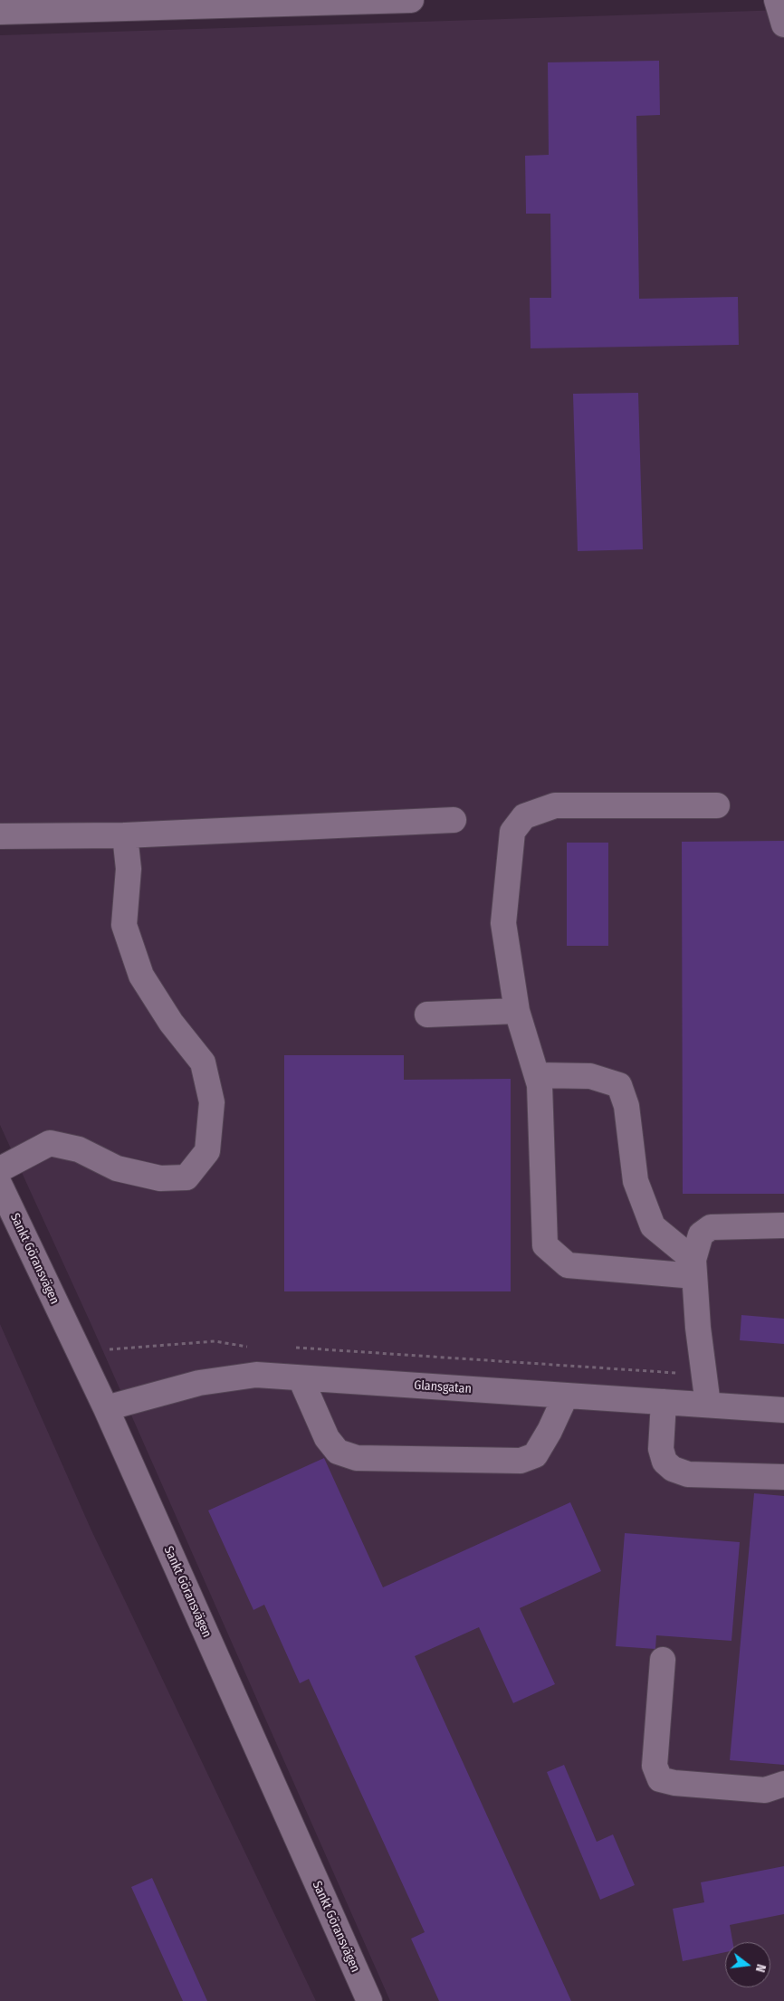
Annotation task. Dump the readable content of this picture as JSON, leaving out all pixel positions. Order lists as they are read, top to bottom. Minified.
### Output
{"streets":{"street":["Sankt Göransvägen","Glansgatan"]},"crossings":[["Sankt Göransvägen","Glansgatan"]],"north":"right"}
